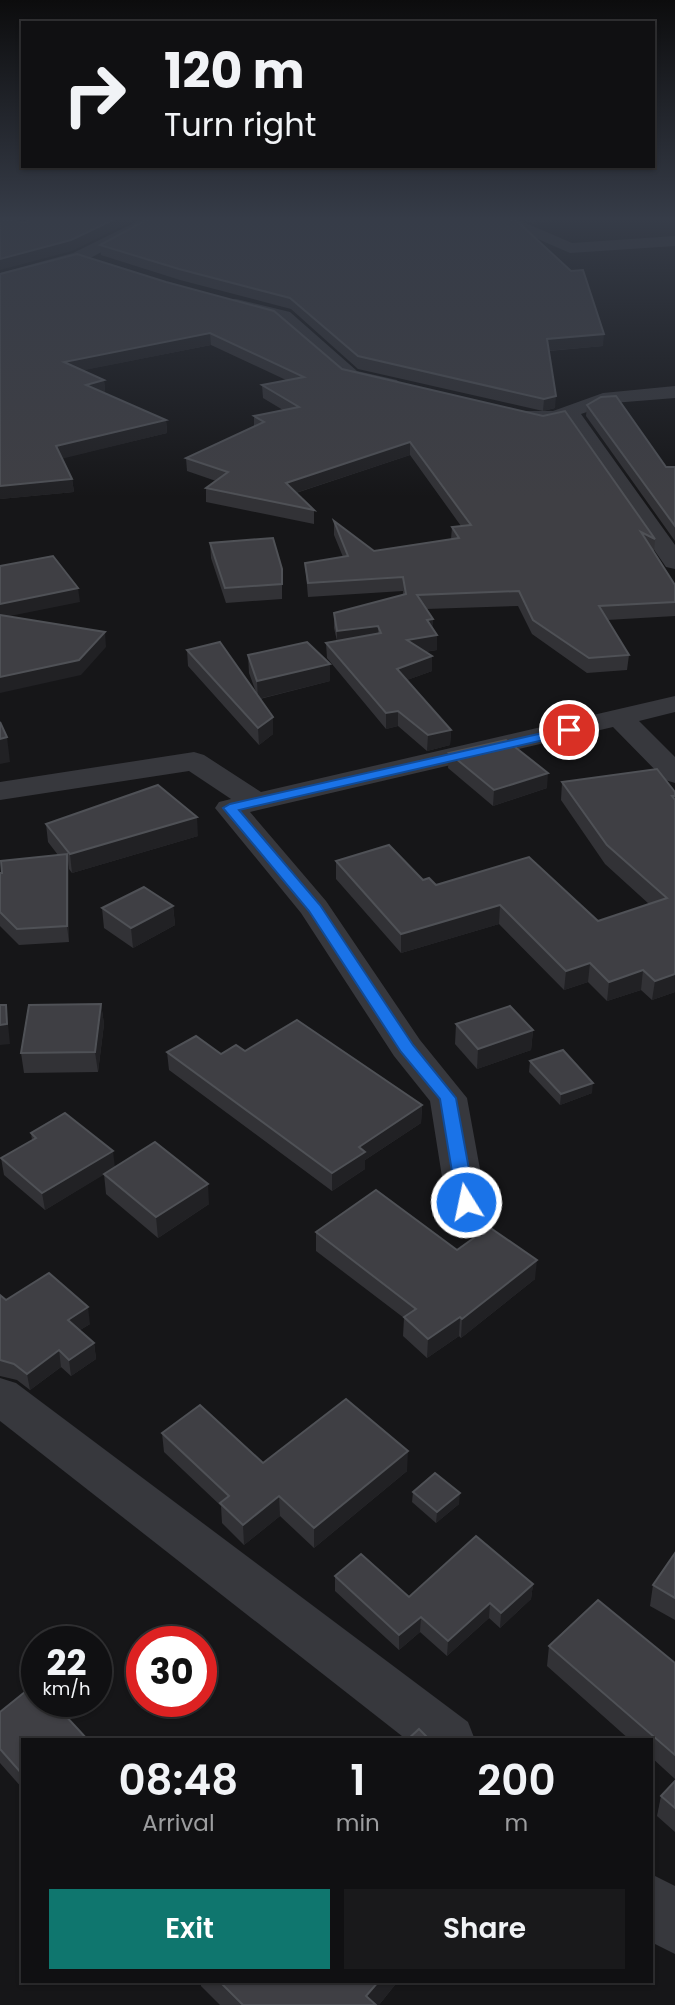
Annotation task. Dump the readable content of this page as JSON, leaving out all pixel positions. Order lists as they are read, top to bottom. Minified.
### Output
{"page":{"turn":["120 m","Turn right"],"speed":"22 km/h","limit":"30","eta":["08:48","Arrival","1","min","200","m"],"buttons":["Exit","Share"]}}
